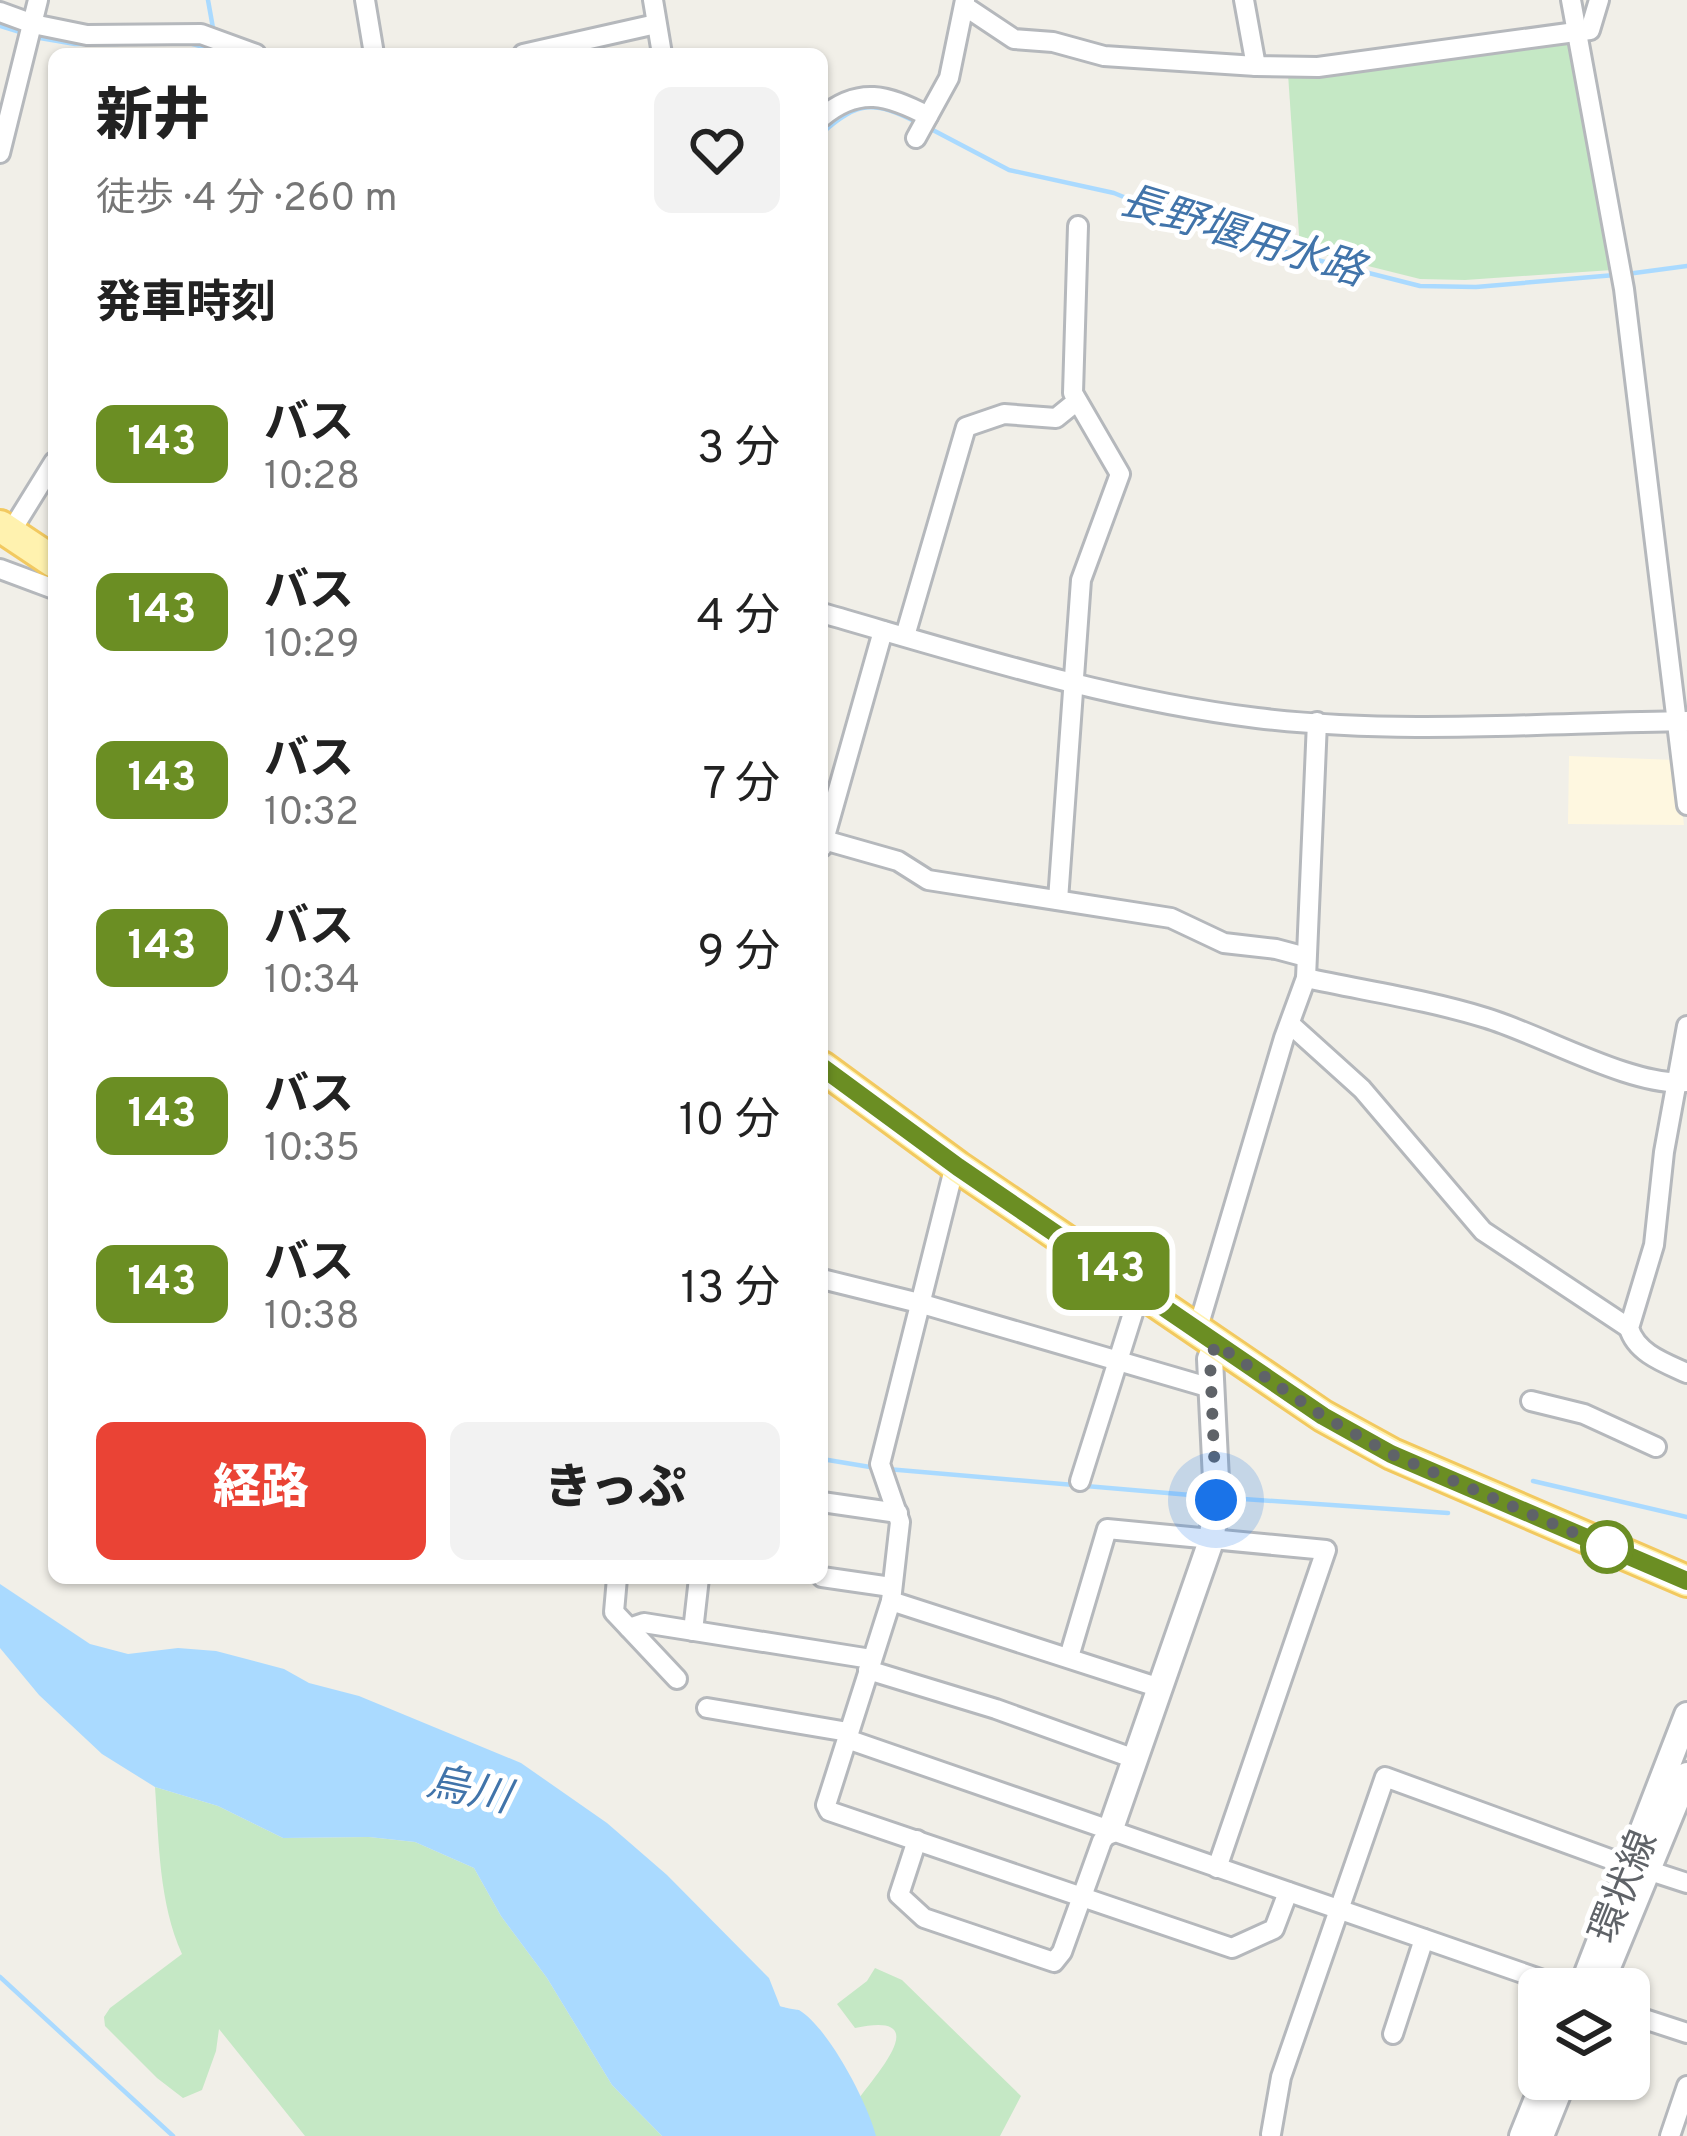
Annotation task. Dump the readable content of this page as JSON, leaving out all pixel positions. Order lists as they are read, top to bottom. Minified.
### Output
{"streets":{"street":["環状線"]},"water":["長野堰用水路","烏川"],"lines":["bus line 143"],"page":{"on_map":"143","heading":[["新井","徒歩 · 4 分 · 260 m"],"発車時刻"],"list":[{"mark":"143","name":"バス","note":"10:28","value":"3 分"},{"mark":"143","name":"バス","note":"10:29","value":"4 分"},{"mark":"143","name":"バス","note":"10:32","value":"7 分"},{"mark":"143","name":"バス","note":"10:34","value":"9 分"},{"mark":"143","name":"バス","note":"10:35","value":"10 分"},{"mark":"143","name":"バス","note":"10:38","value":"13 分"}],"buttons":["経路","きっぷ"]}}
